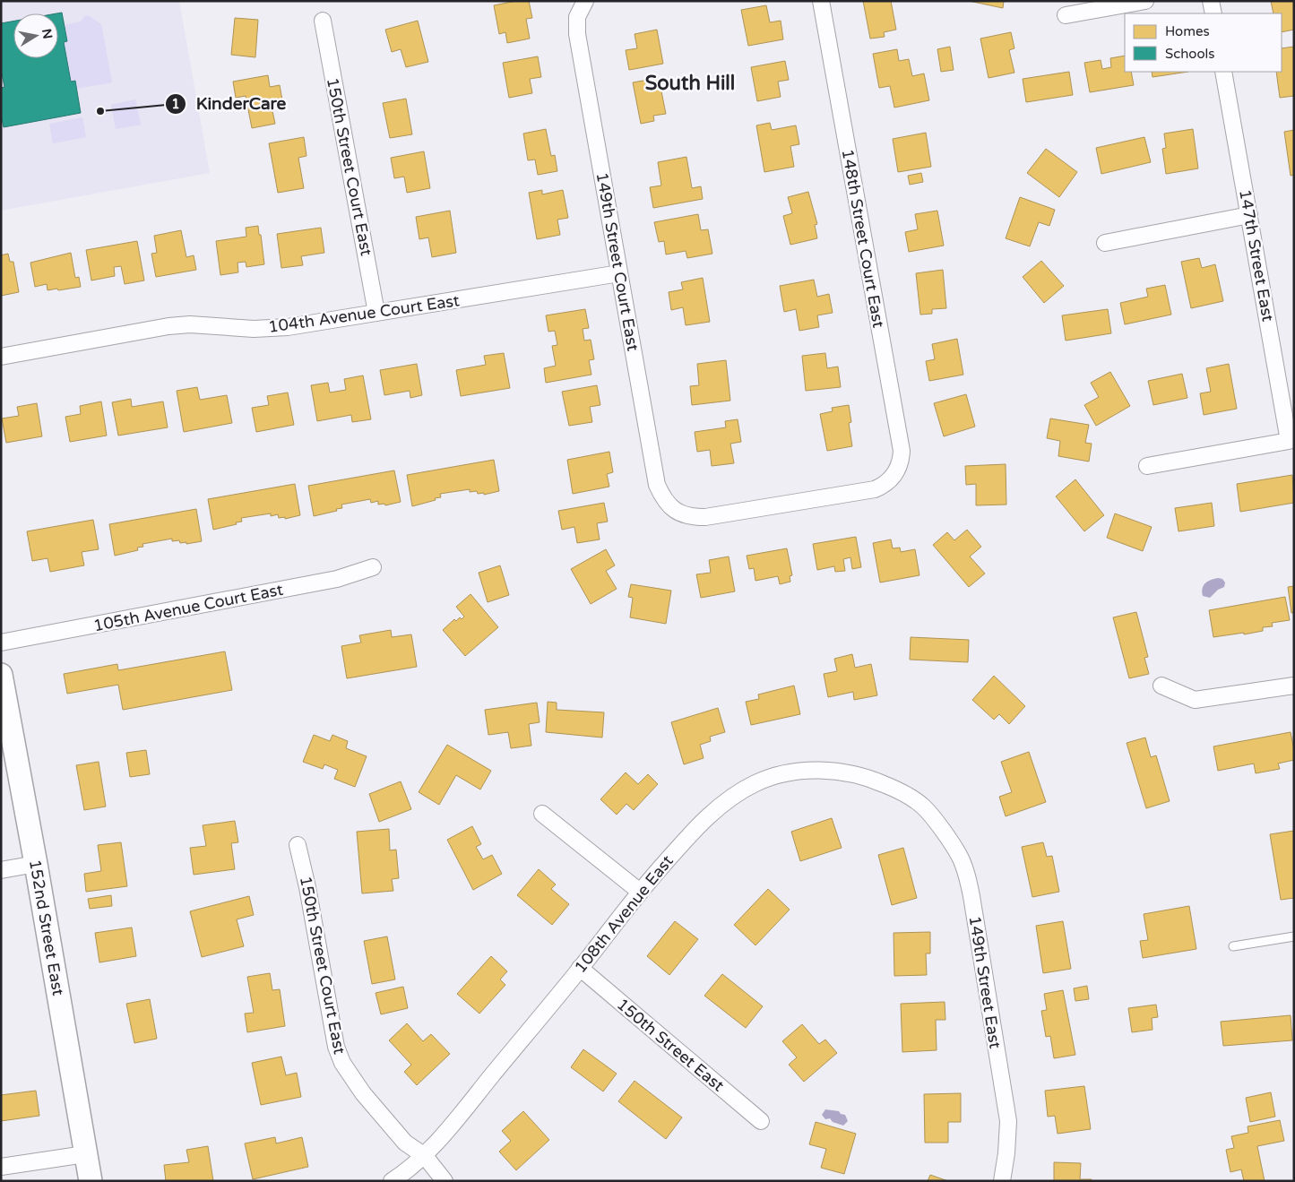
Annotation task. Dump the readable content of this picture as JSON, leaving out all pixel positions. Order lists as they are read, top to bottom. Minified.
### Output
{"streets":{"main road":["152nd Street East"],"street":["150th Street Court East","148th Street Court East","147th Street East","149th Street Court East","104th Avenue Court East","105th Avenue Court East","108th Avenue East","149th Street East","150th Street East"]},"crossings":[["150th Street Court East","104th Avenue Court East"],["150th Street Court East","108th Avenue East"],["148th Street Court East","149th Street Court East"],["149th Street Court East","104th Avenue Court East"],["108th Avenue East","149th Street East"],["108th Avenue East","150th Street East"]],"districts":["South Hill"],"places":["KinderCare"],"legend":["Homes","Schools"],"north":"right"}
